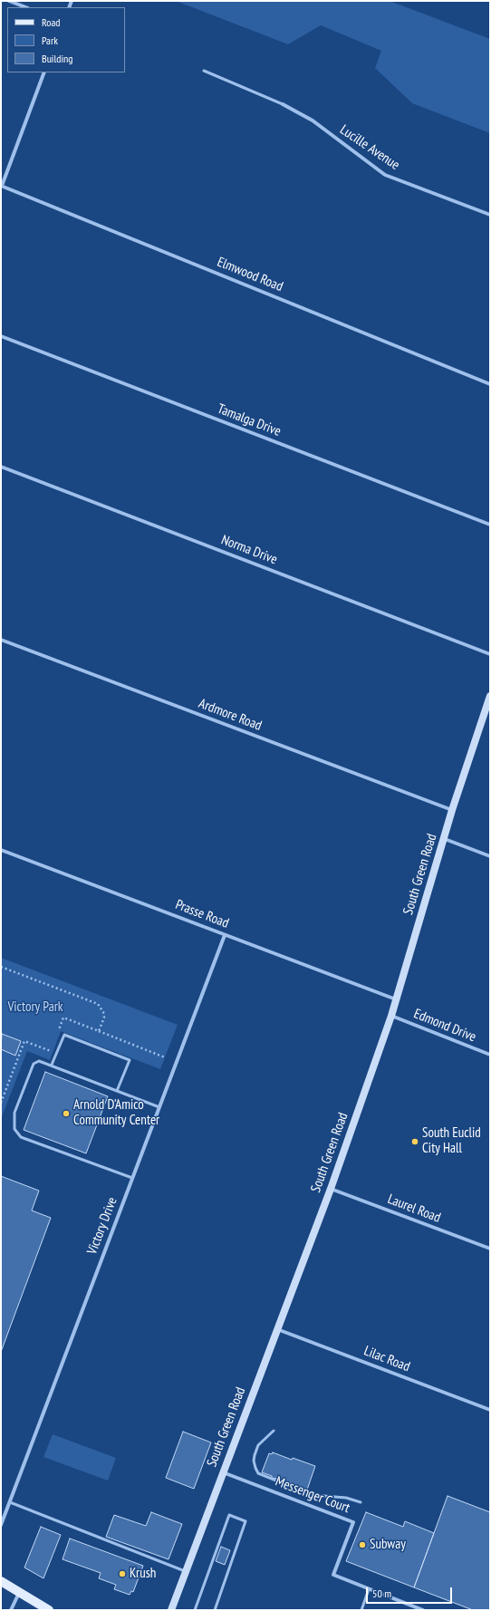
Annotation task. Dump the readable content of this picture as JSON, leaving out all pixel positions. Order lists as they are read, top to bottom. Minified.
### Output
{"streets":{"main road":["South Green Road"],"street":["Lucille Avenue","Elmwood Road","Tamalga Drive","Norma Drive","Ardmore Road","Prasse Road","Edmond Drive","Laurel Road","Victory Drive","Lilac Road","Messenger Court"]},"crossings":[["Ardmore Road","South Green Road"],["South Green Road","Prasse Road"],["South Green Road","Edmond Drive"],["South Green Road","Laurel Road"],["South Green Road","Lilac Road"],["South Green Road","Messenger Court"],["Prasse Road","Victory Drive"]],"parks":["Victory Park"],"places":["Arnold D'Amico Community Center","South Euclid City Hall","Subway","Krush"],"legend":["Road","Park","Building"],"scale_bar":"50 m"}
